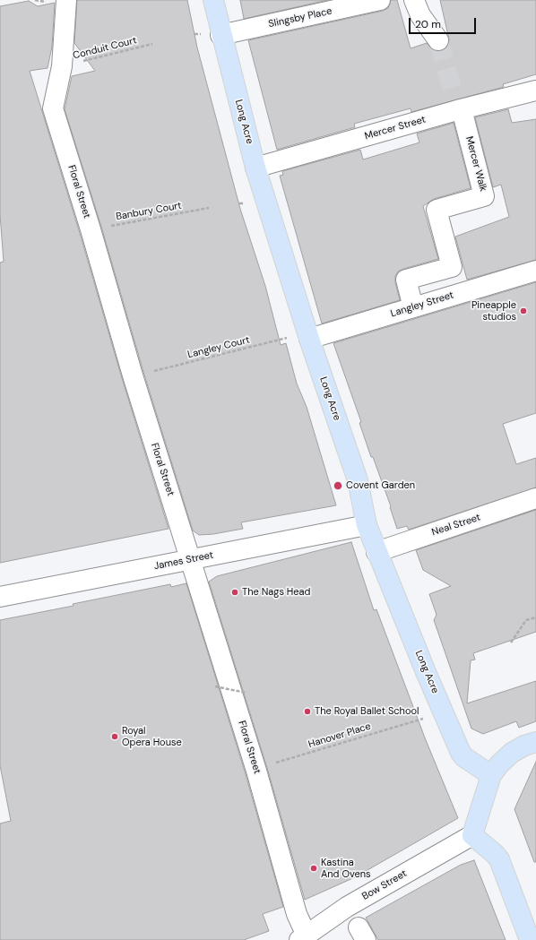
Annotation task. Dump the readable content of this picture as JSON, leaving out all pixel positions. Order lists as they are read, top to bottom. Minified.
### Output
{"streets":{"main road":["Long Acre"],"street":["Slingsby Place","Mercer Street","Mercer Walk","Floral Street","Langley Street","Neal Street","James Street","Bow Street"],"path":["Conduit Court","Banbury Court","Langley Court","Hanover Place"]},"crossings":[["Slingsby Place","Long Acre"],["Conduit Court","Floral Street"],["Long Acre","Mercer Street"],["Long Acre","Langley Street"],["Long Acre","Langley Court"],["Long Acre","Neal Street"],["Long Acre","James Street"],["Mercer Street","Mercer Walk"],["Mercer Walk","Langley Street"],["Floral Street","Banbury Court"],["Floral Street","Langley Court"],["Floral Street","James Street"],["Floral Street","Hanover Place"],["Floral Street","Bow Street"],["Langley Street","Langley Court"]],"places":["Pineapple studios","Covent Garden","The Nags Head","The Royal Ballet School","Royal Opera House","Kastina And Ovens"],"scale_bar":"20 m"}
